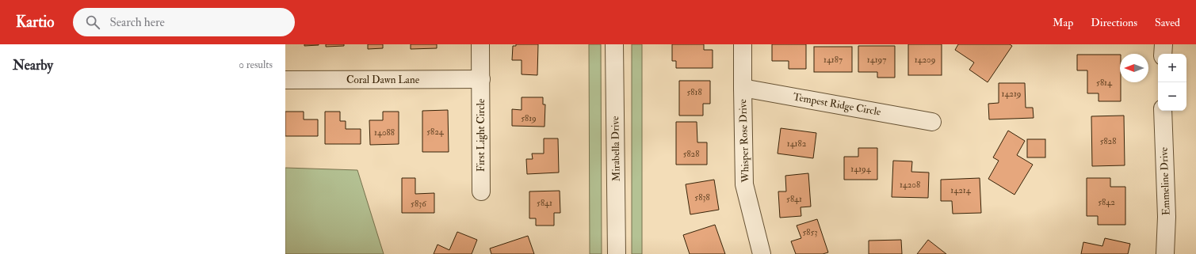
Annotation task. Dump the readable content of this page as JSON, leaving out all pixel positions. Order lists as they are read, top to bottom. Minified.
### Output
{"streets":{"street":["Coral Dawn Lane","Tempest Ridge Circle","First Light Circle","Whisper Rose Drive","Mirabella Drive","Emmeline Drive"]},"crossings":[["Coral Dawn Lane","First Light Circle"],["Tempest Ridge Circle","Whisper Rose Drive"]],"house_numbers":["14187","14197","14209","5814","5818","14219","5819","5824","14088","5828","14182","5828","14194","14208","14214","5838","5841","5842","5841","5836","5853"],"north":"left","page":{"header":"Kartio","search":"Search here","nav":["Map","Directions","Saved"],"heading":["Nearby","0 results"],"map_buttons":["+","−"]}}
